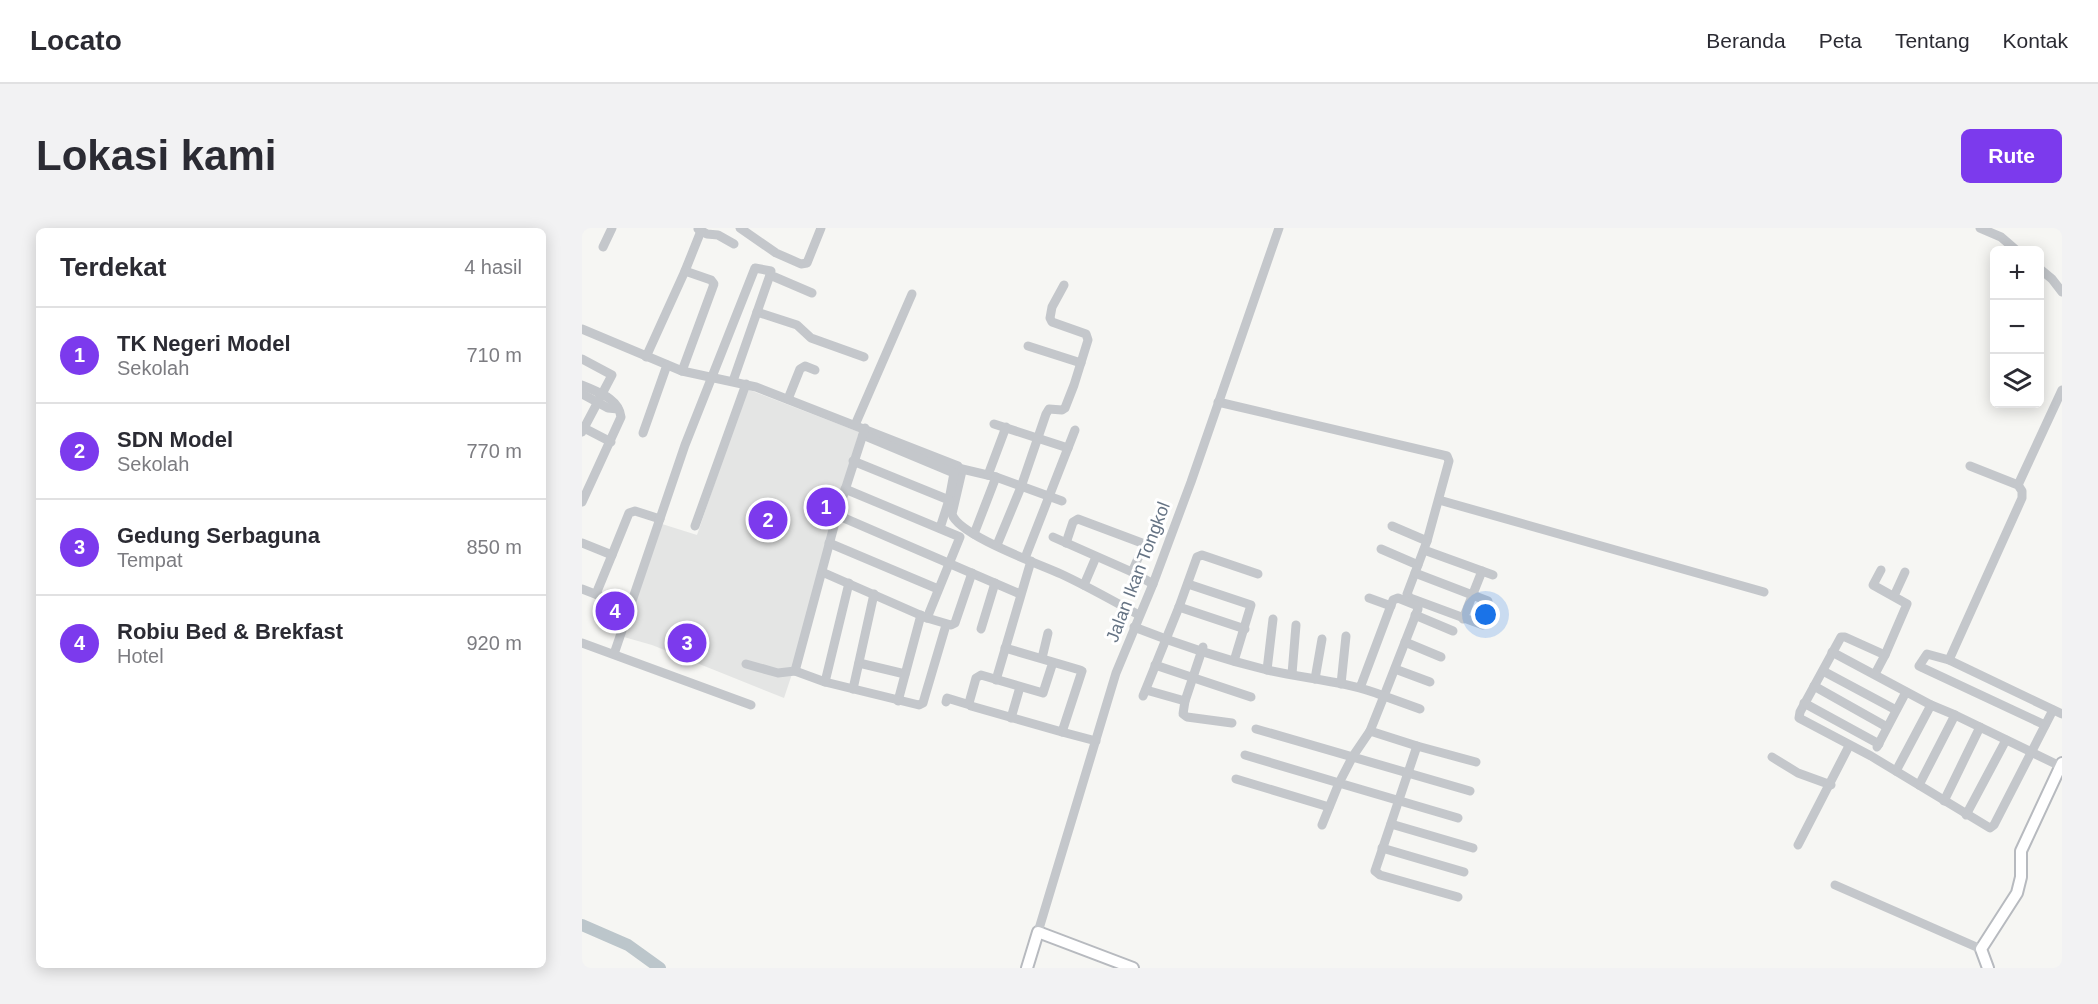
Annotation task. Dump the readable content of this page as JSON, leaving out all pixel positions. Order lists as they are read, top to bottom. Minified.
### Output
{"streets":{"street":["Jalan Ikan Tongkol"]},"page":{"header":"Locato","nav":["Beranda","Peta","Tentang","Kontak"],"buttons":"Rute","title":"Lokasi kami","heading":["Terdekat","4 hasil"],"map_buttons":["+","−"],"list":[{"mark":"1","name":"TK Negeri Model","note":"Sekolah","value":"710 m"},{"mark":"2","name":"SDN Model","note":"Sekolah","value":"770 m"},{"mark":"3","name":"Gedung Serbaguna","note":"Tempat","value":"850 m"},{"mark":"4","name":"Robiu Bed & Brekfast","note":"Hotel","value":"920 m"}],"pins":["1","2","4","3"]}}
